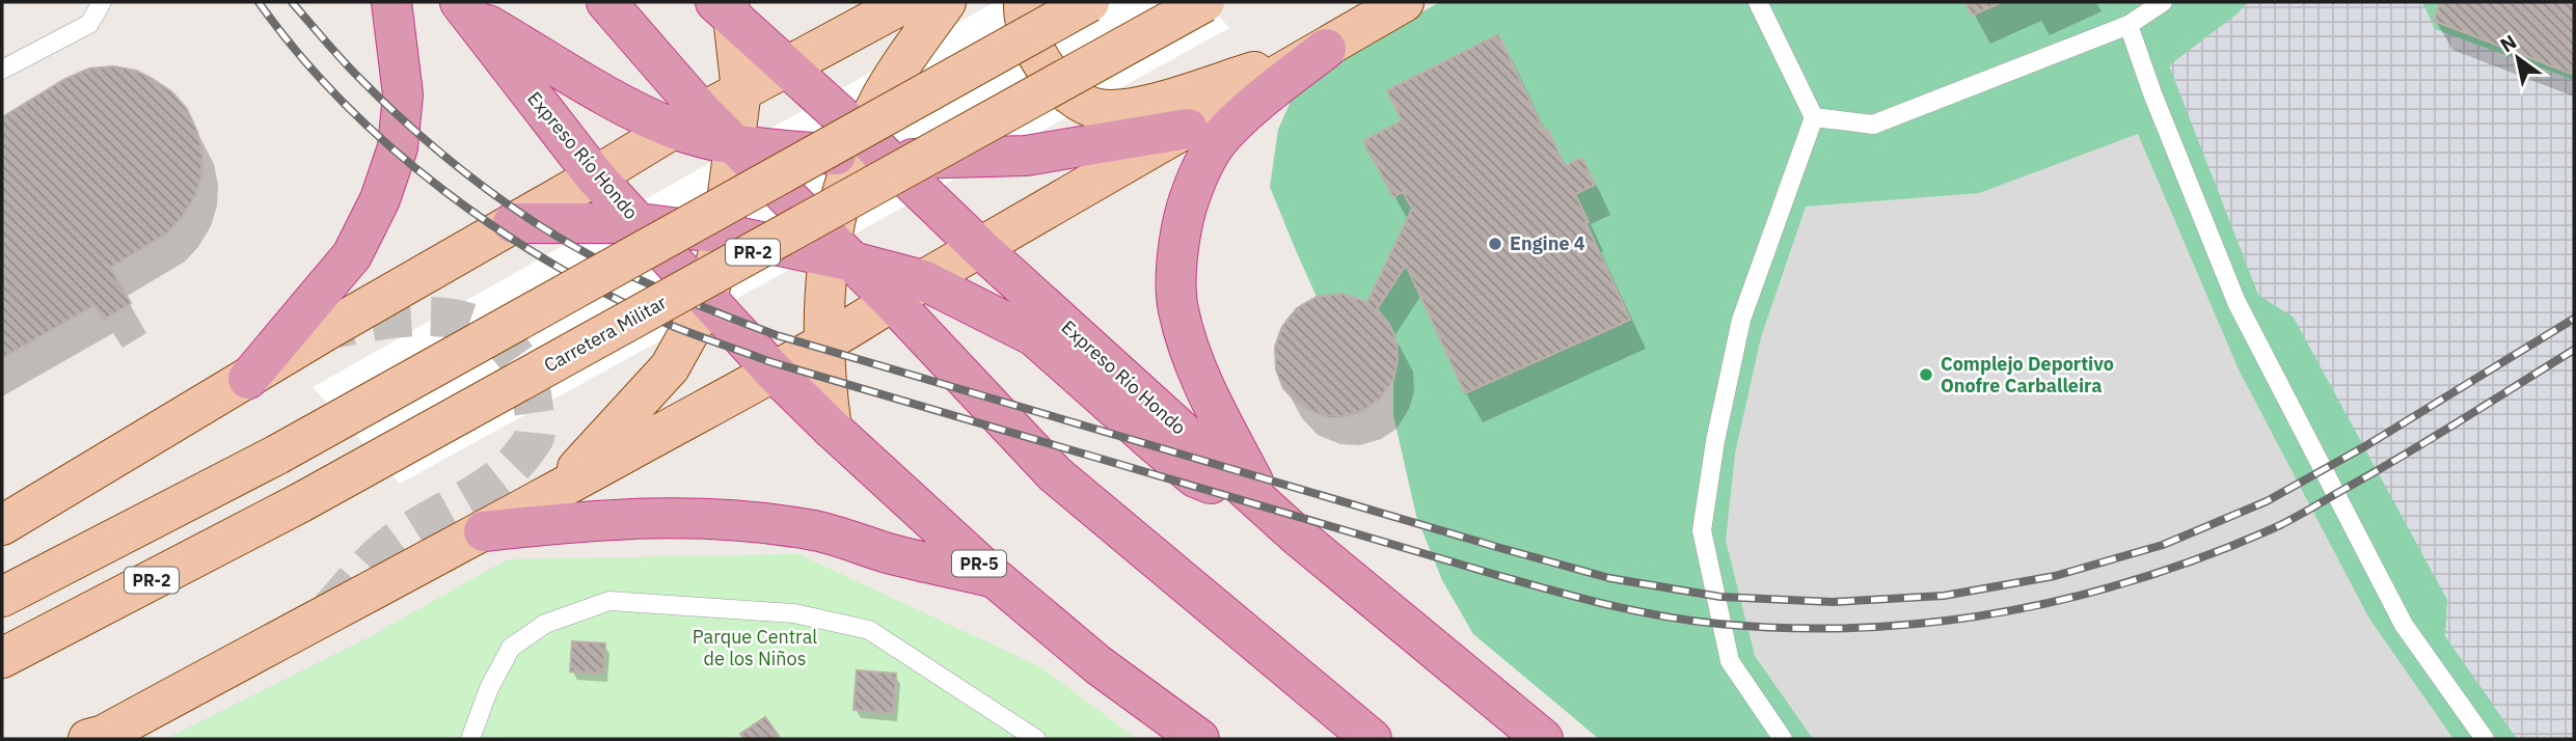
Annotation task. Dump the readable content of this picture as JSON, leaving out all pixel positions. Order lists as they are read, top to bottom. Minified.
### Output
{"streets":{"highway":["Expreso Río Hondo","PR-5"],"main road":["PR-2","Carretera Militar"]},"parks":["Parque Central de los Niños"],"places":["Engine 4","Complejo Deportivo Onofre Carballeira"],"north":"top left"}
